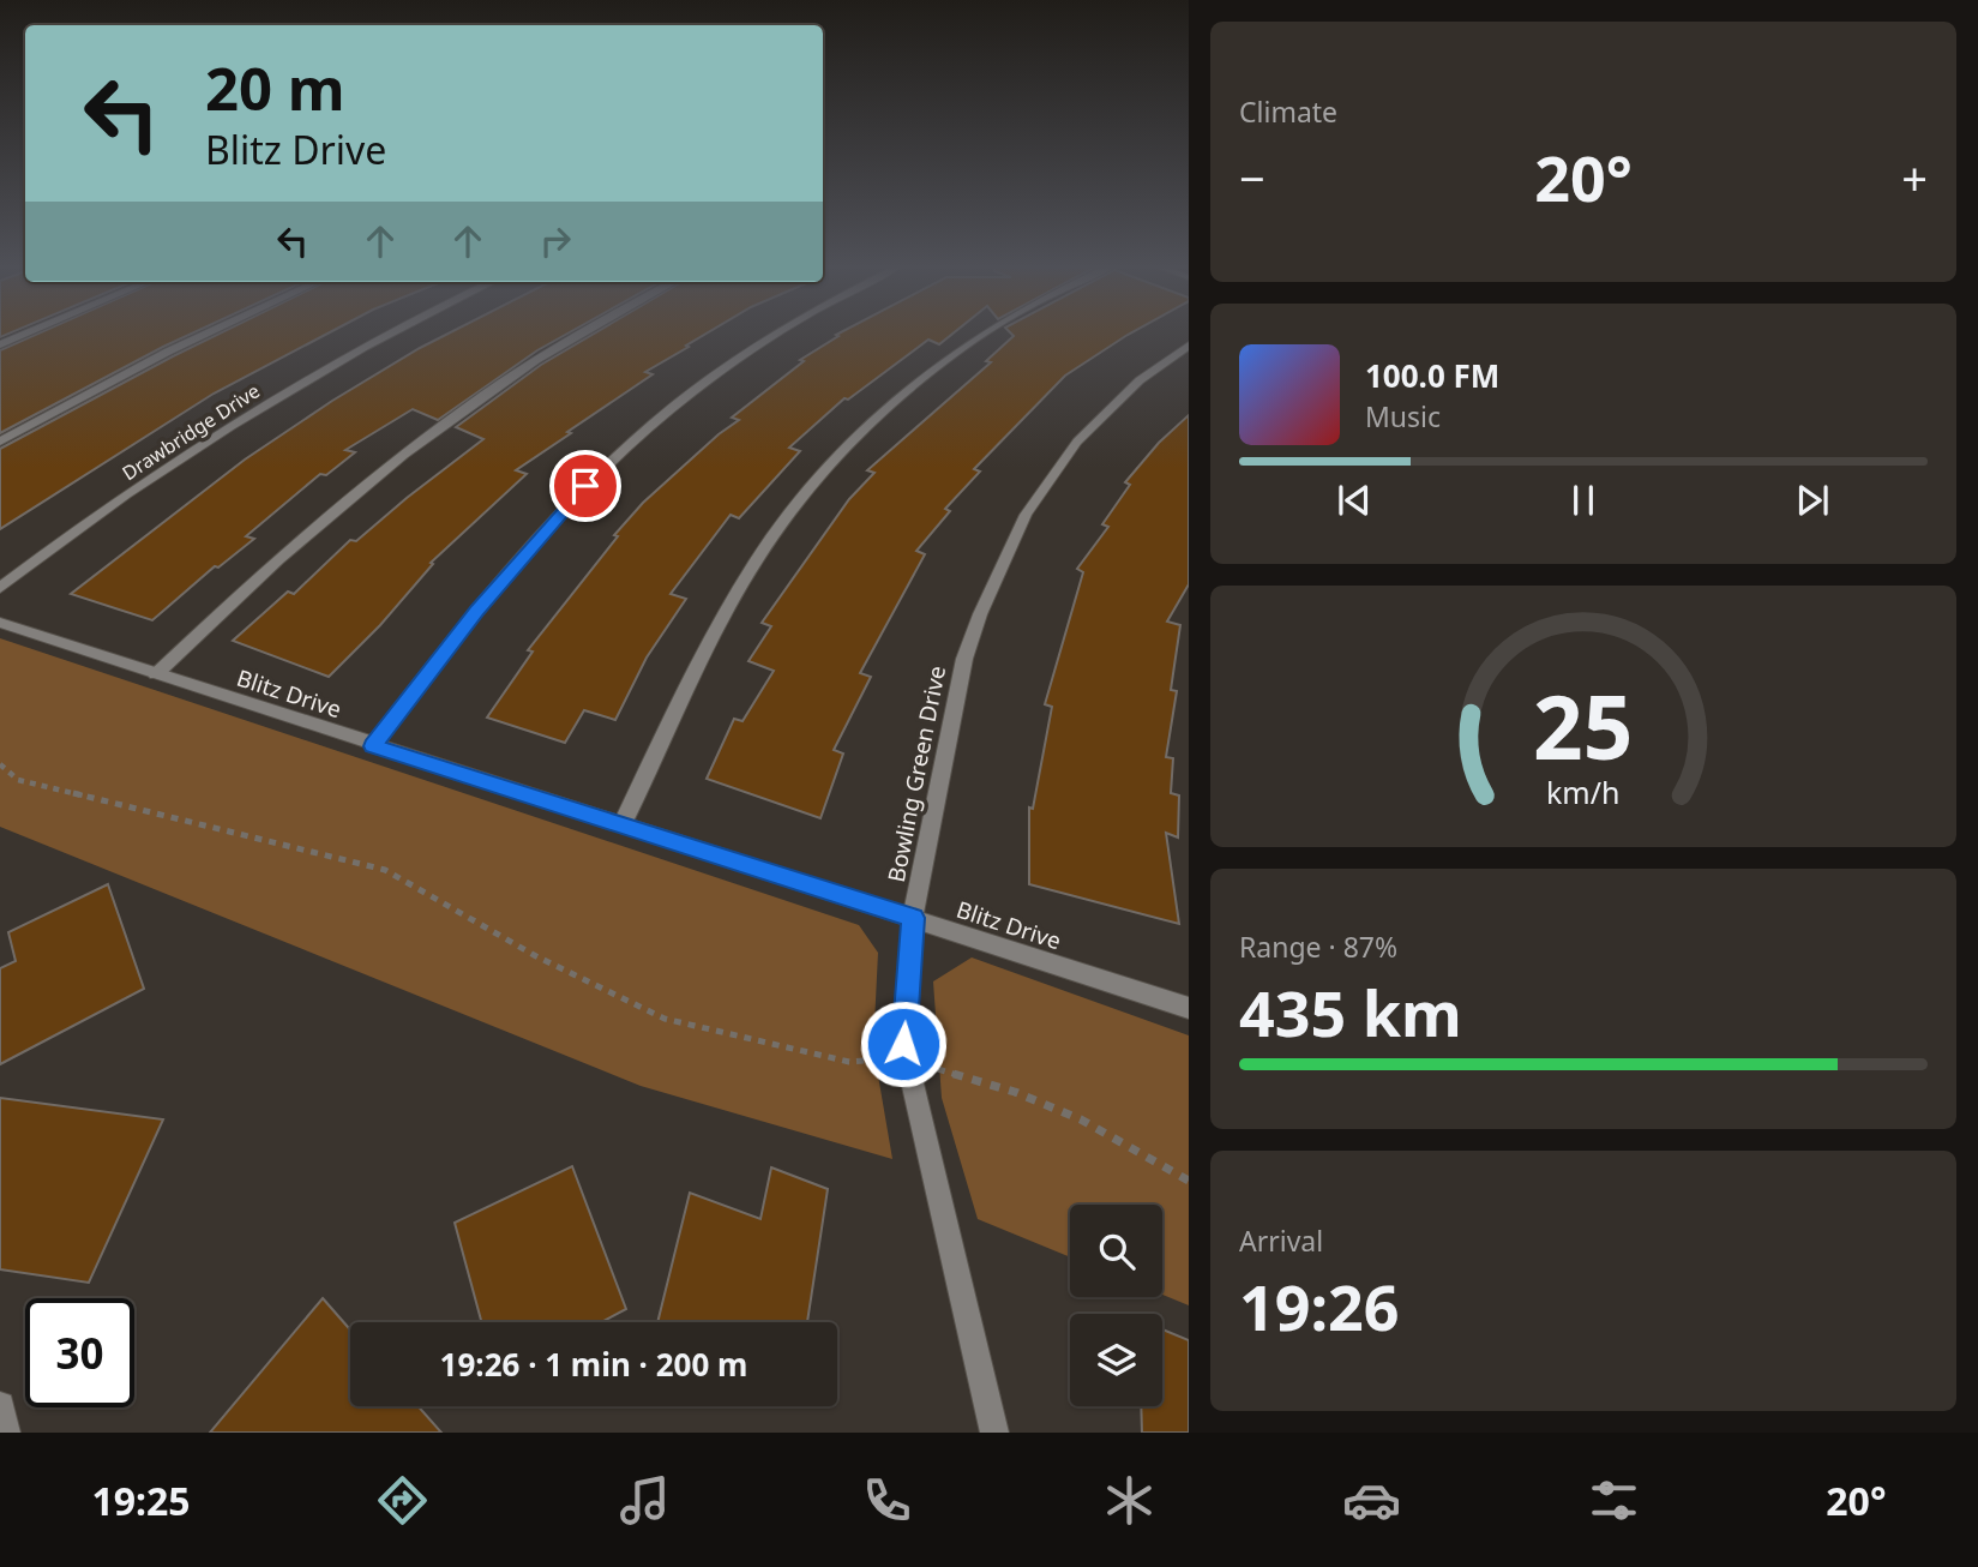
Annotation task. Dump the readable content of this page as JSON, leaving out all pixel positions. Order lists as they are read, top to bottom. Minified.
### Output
{"streets":{"street":["Drawbridge Drive","Blitz Drive","Bowling Green Drive"]},"crossings":[["Blitz Drive","Bowling Green Drive"]],"page":{"tile":["Climate",["Range · 87%","435 km"],["Arrival","19:26"]],"turn":["20 m","Blitz Drive"],"heat":["−","20°","+"],"song":["100.0 FM","Music"],"limit":"30","trip":"19:26 · 1 min · 200 m","tabs":["19:25","20°"],"gauge":["25","km/h"]}}
